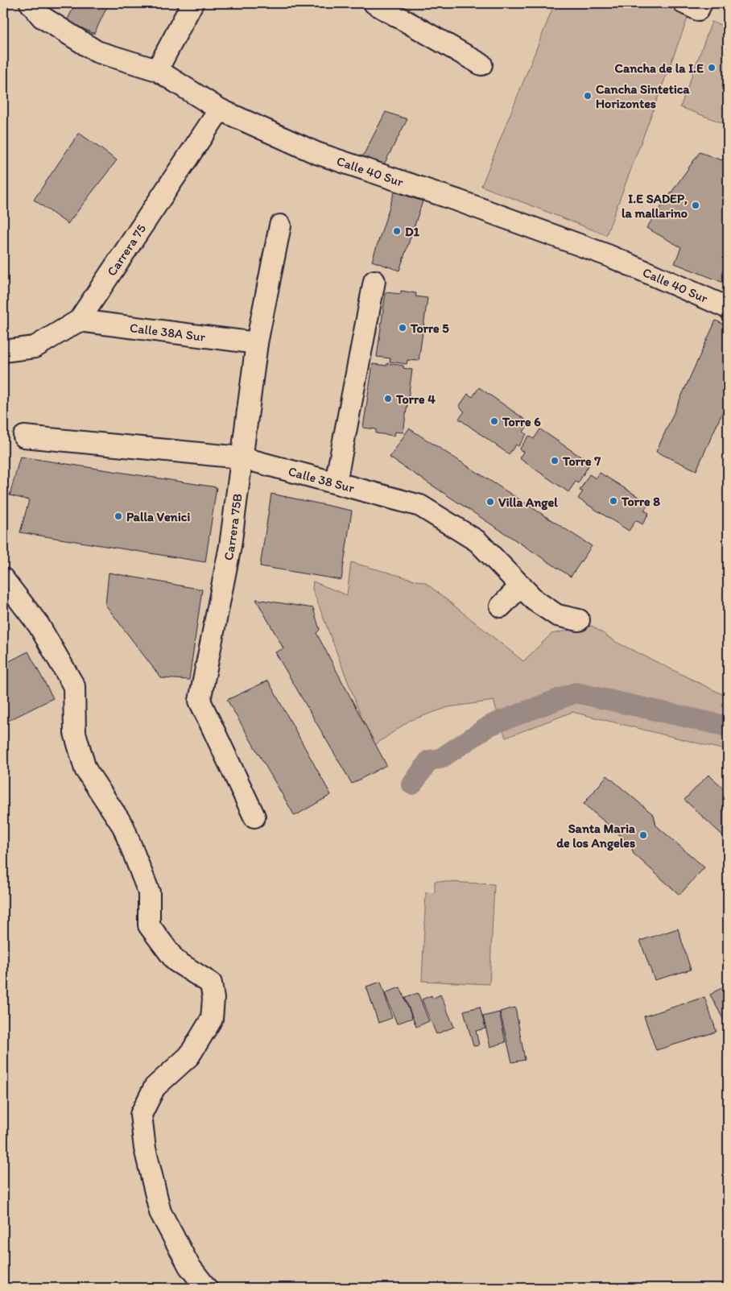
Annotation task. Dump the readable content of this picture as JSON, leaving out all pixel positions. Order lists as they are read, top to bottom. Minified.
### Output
{"streets":{"street":["Calle 40 Sur","Carrera 75","Calle 38A Sur","Calle 38 Sur","Carrera 75B"]},"crossings":[["Calle 40 Sur","Carrera 75"],["Carrera 75","Calle 38A Sur"],["Calle 38A Sur","Carrera 75B"],["Calle 38 Sur","Carrera 75B"]],"places":["Cancha de la I.E","Cancha Sintetica Horizontes","I.E SADEP, la mallarino","D1","Torre 5","Torre 4","Torre 6","Torre 7","Torre 8","Villa Angel","Palla Venici","Santa Maria de los Angeles"]}
